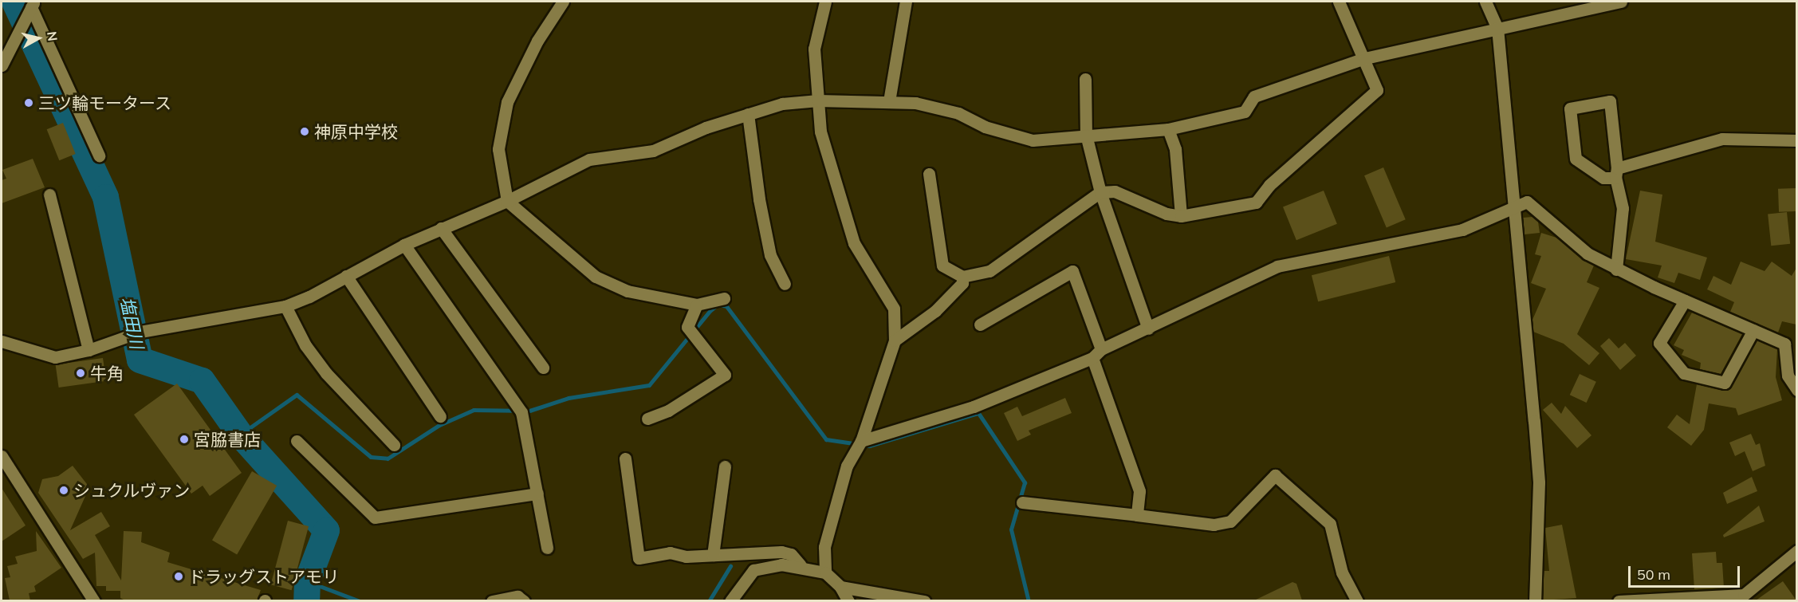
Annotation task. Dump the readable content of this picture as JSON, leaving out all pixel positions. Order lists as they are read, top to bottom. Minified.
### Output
{"water":["塩田川"],"places":["三ツ輪モータース","神原中学校","牛角","宮脇書店","シュクルヴァン","ドラッグストアモリ"],"scale_bar":"50 m","north":"right"}
